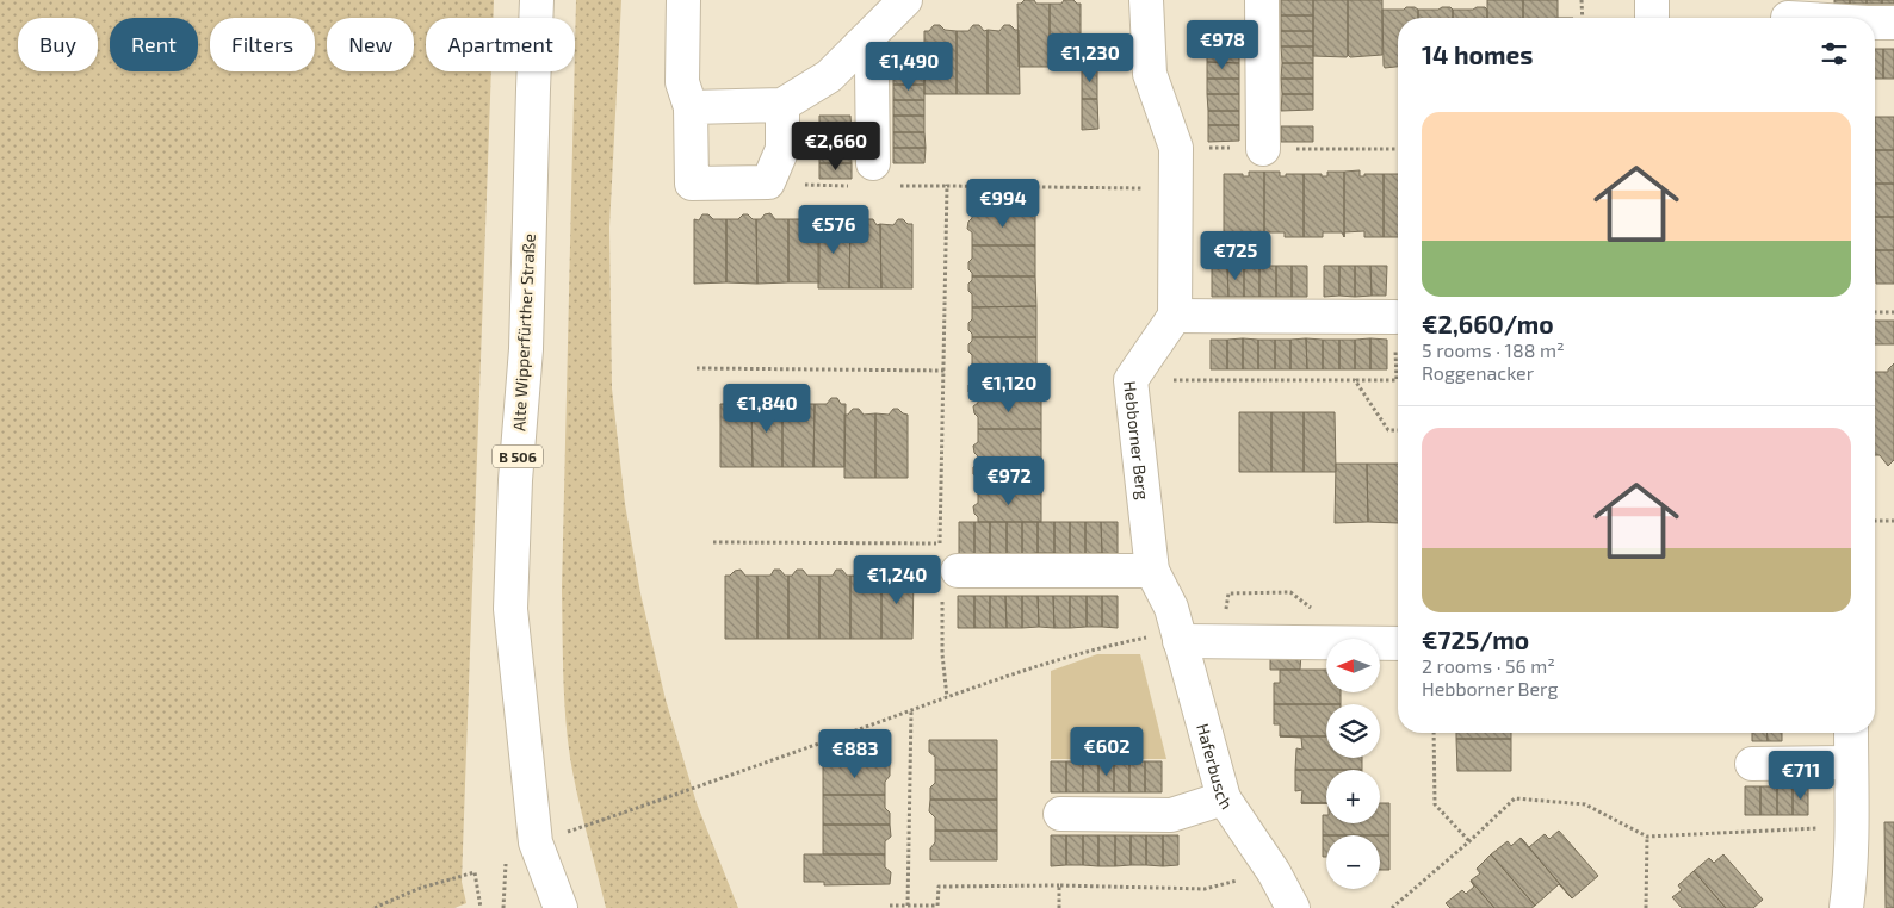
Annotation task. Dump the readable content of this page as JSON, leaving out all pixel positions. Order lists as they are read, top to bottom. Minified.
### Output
{"streets":{"street":["Alte Wipperfürther Straße","Hebborner Berg","B 506","Haferbusch"]},"crossings":[["Hebborner Berg","Haferbusch"]],"north":"left","page":{"chip":["Buy","Rent","Filters","New","Apartment"],"heading":"14 homes","price":["€978","€1,230","€1,490","€2,660","€994","€576","€725","€1,120","€1,840","€972","€1,240","€602","€883","€711"],"list":[{"name":"€2,660/mo","note":"5 rooms · 188 m² · Roggenacker"},{"name":"€725/mo","note":"2 rooms · 56 m² · Hebborner Berg"}],"map_buttons":["+","−"]}}
